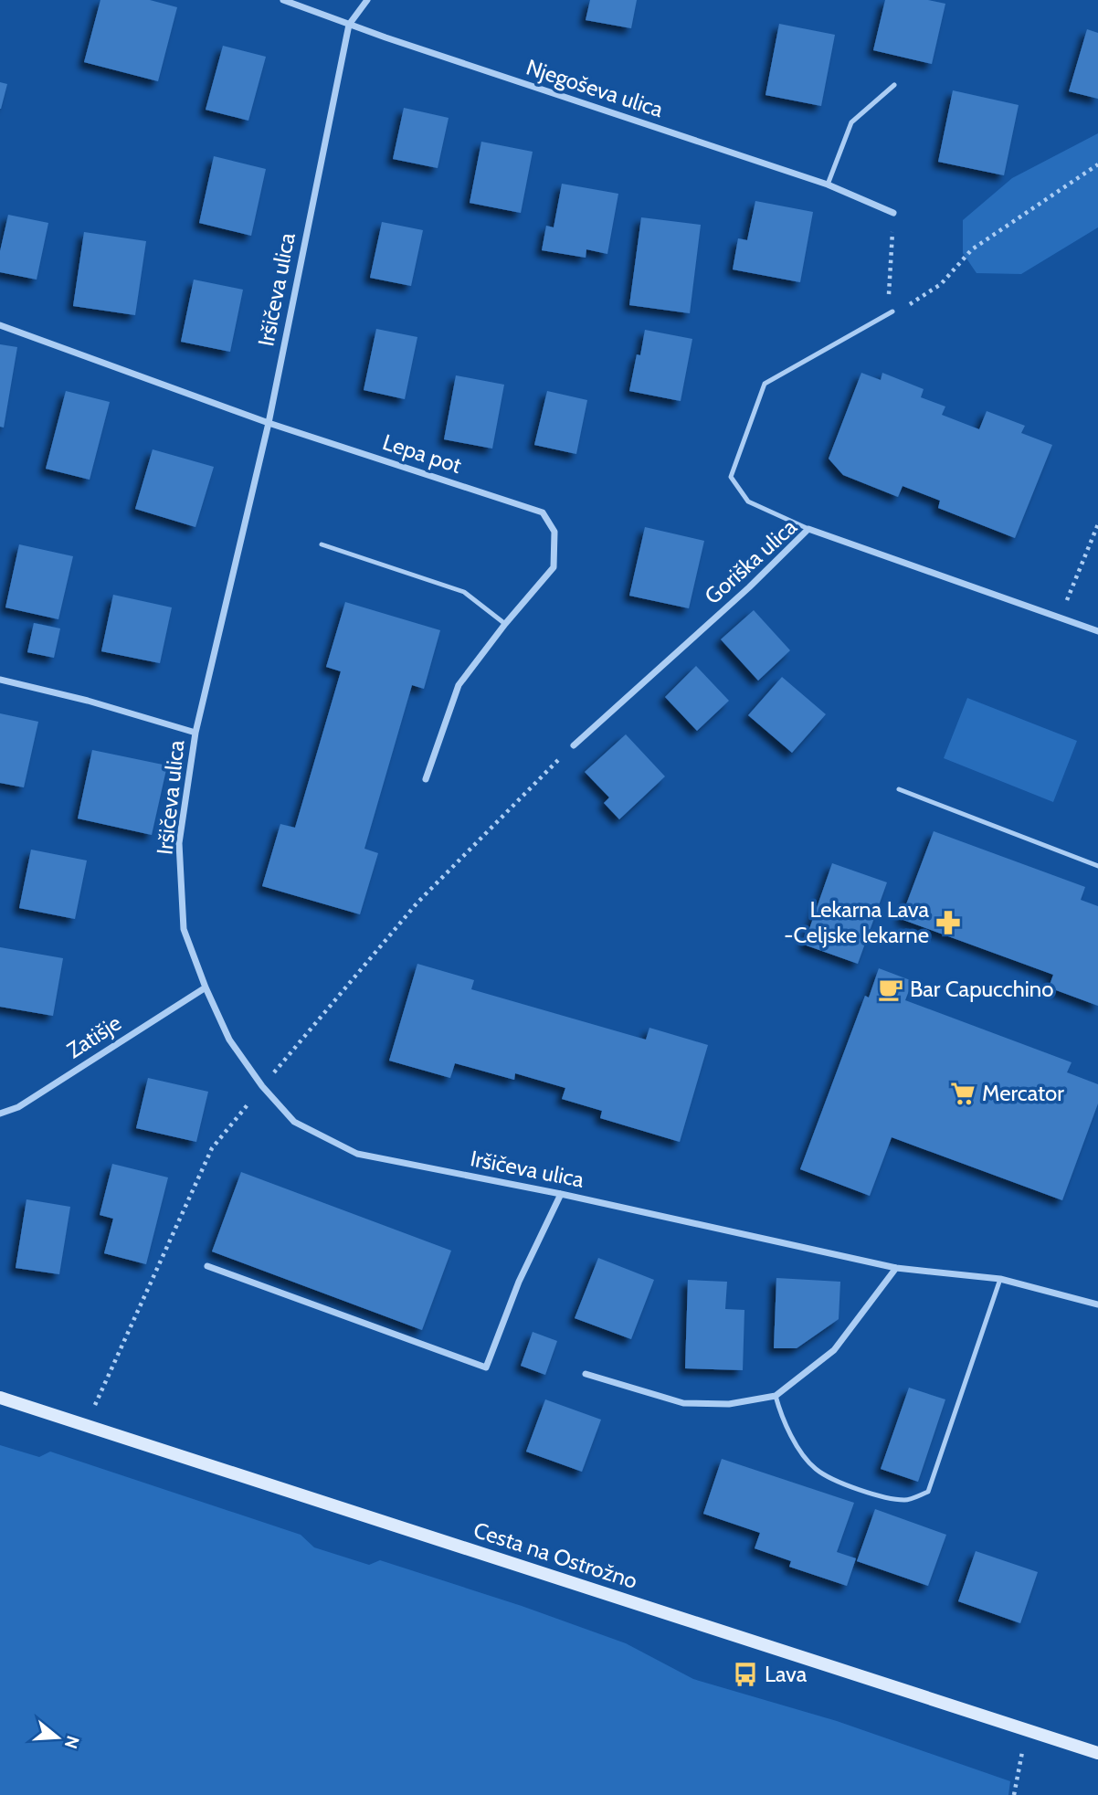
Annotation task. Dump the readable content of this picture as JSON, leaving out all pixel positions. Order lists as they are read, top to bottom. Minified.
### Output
{"streets":{"street":["Njegoševa ulica","Iršičeva ulica","Lepa pot","Goriška ulica","Zatišje","Cesta na Ostrožno"]},"crossings":[["Njegoševa ulica","Iršičeva ulica"],["Iršičeva ulica","Lepa pot"],["Iršičeva ulica","Zatišje"]],"places":{"pharmacy":["Lekarna Lava -Celjske lekarne"],"cafe":["Bar Capucchino"],"supermarket":["Mercator"],"bus stop":["Lava"]},"north":"right"}
